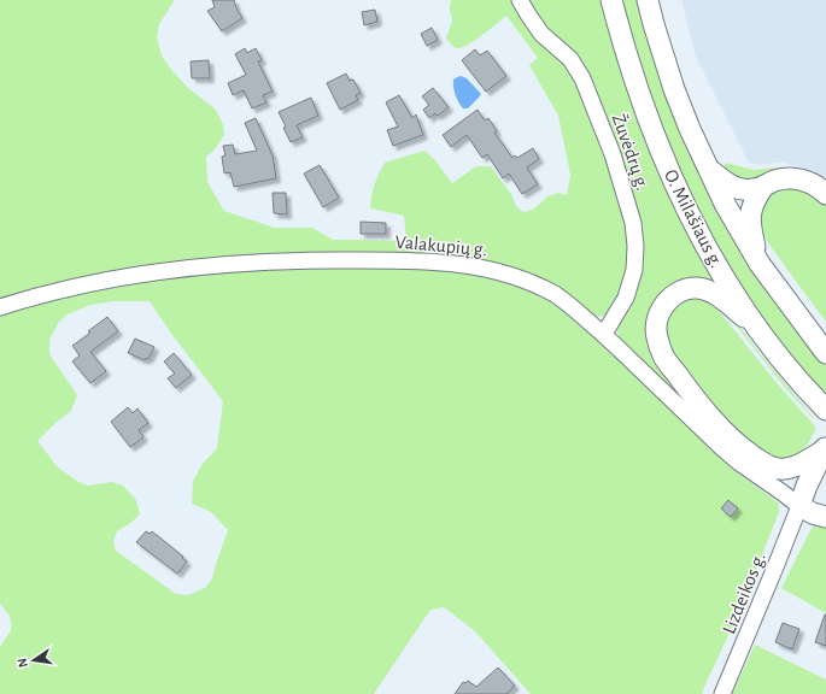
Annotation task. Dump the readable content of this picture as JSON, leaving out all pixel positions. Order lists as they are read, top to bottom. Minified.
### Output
{"streets":{"main road":["O. Milašiaus g."],"street":["Žuvėdrų g.","Valakupių g.","Lizdeikos g."]},"crossings":[["Žuvėdrų g.","Valakupių g."],["Valakupių g.","Lizdeikos g."]],"north":"left"}
